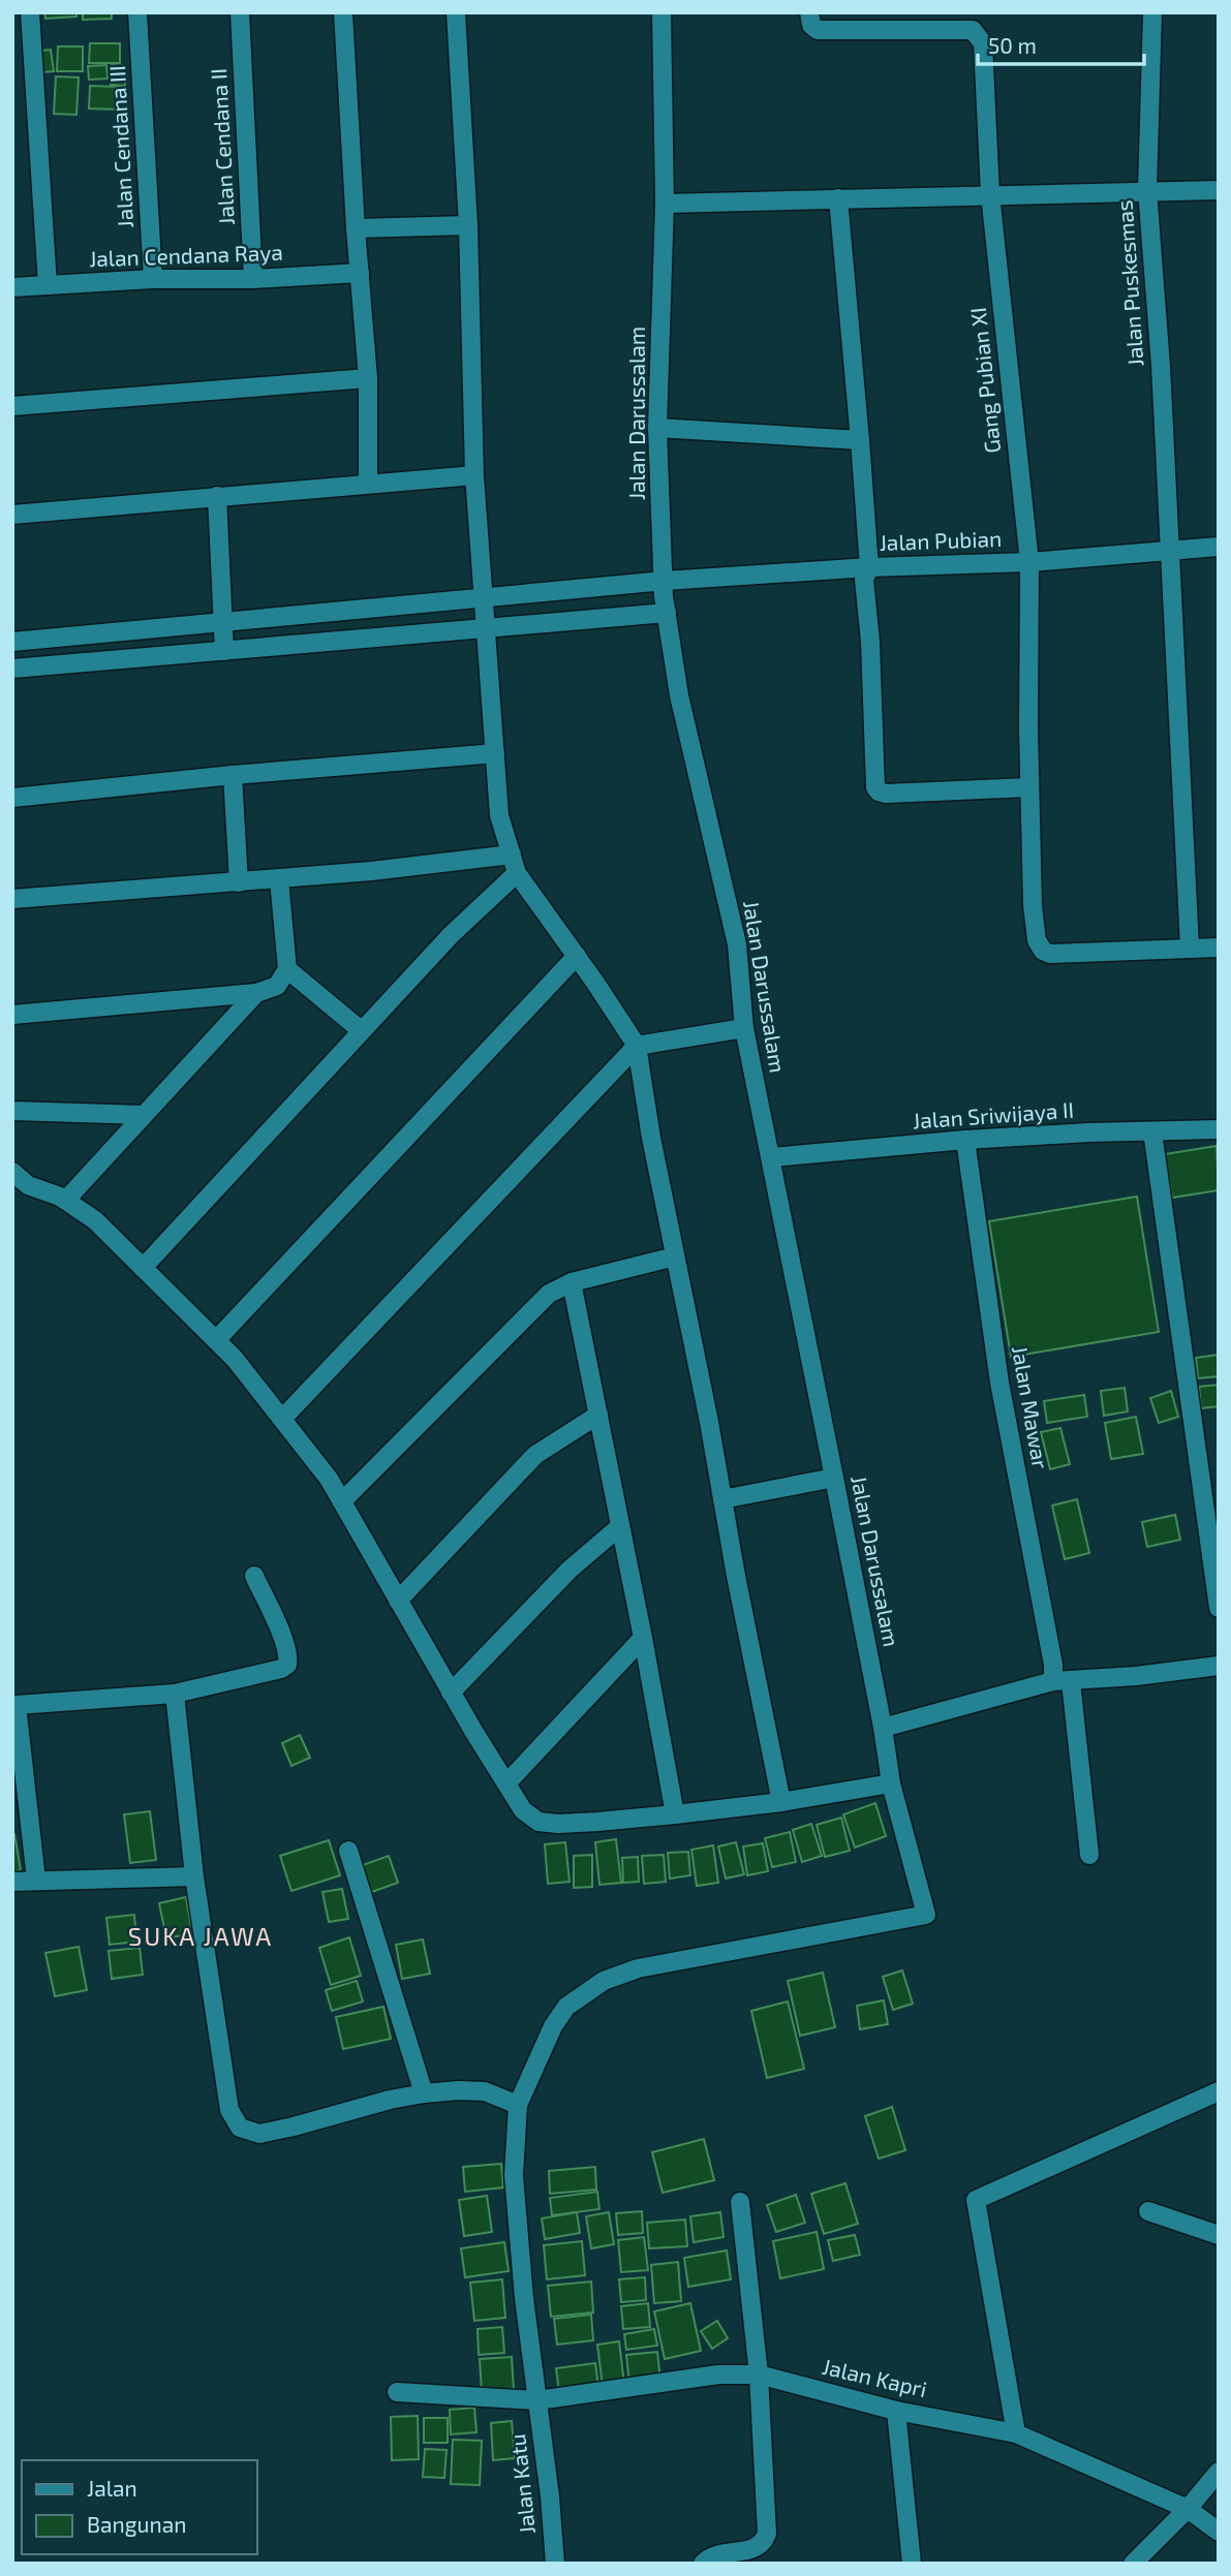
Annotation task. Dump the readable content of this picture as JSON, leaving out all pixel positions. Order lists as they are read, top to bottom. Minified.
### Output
{"streets":{"street":["Jalan Cendana III","Jalan Cendana II","Jalan Cendana Raya","Jalan Puskesmas","Gang Pubian XI","Jalan Darussalam","Jalan Pubian","Jalan Sriwijaya II","Jalan Mawar","Jalan Kapri","Jalan Katu"]},"crossings":[["Jalan Cendana III","Jalan Cendana Raya"],["Jalan Cendana II","Jalan Cendana Raya"],["Jalan Puskesmas","Gang Pubian XI"],["Jalan Puskesmas","Jalan Pubian"],["Gang Pubian XI","Jalan Pubian"],["Jalan Darussalam","Jalan Pubian"],["Jalan Darussalam","Jalan Sriwijaya II"],["Jalan Darussalam","Jalan Katu"],["Jalan Sriwijaya II","Jalan Mawar"],["Jalan Kapri","Jalan Katu"]],"districts":["SUKA JAWA"],"legend":["Jalan","Bangunan"],"scale_bar":"50 m"}
